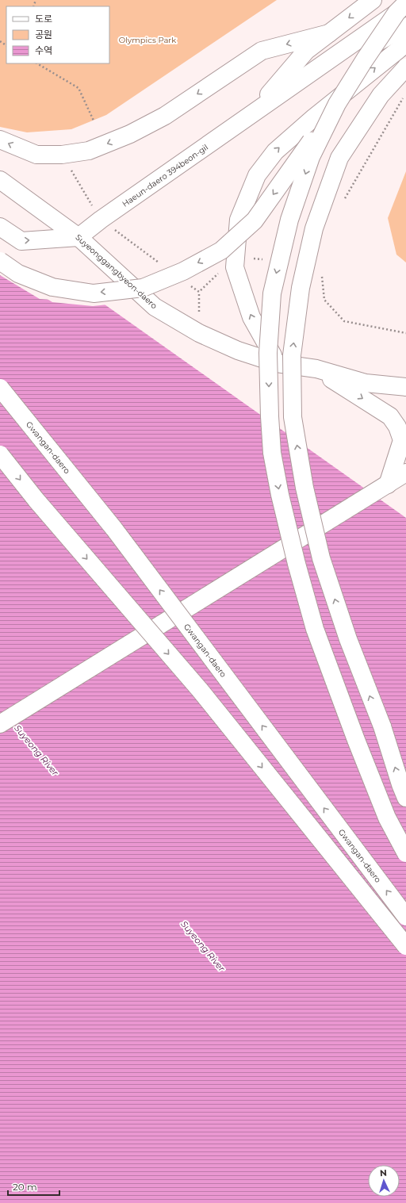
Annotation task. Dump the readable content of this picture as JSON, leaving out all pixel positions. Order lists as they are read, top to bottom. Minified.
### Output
{"streets":{"main road":["Haeun-daero 394beon-gil","Suyeonggangbyeon-daero","Gwangan-daero"]},"crossings":[["Haeun-daero 394beon-gil","Suyeonggangbyeon-daero"]],"water":["Suyeong River"],"parks":["Olympics Park"],"legend":["도로","공원","수역"],"scale_bar":"20 m","north":"top"}
